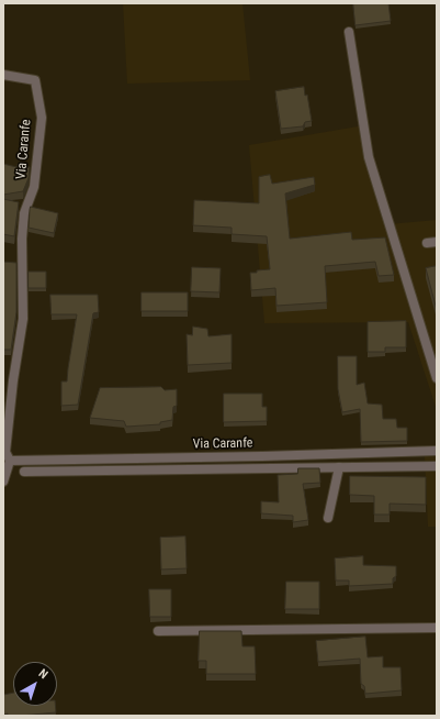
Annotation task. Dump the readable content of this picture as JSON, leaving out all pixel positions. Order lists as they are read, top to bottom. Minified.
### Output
{"streets":{"street":["Via Caranfe"]},"north":"top right"}
